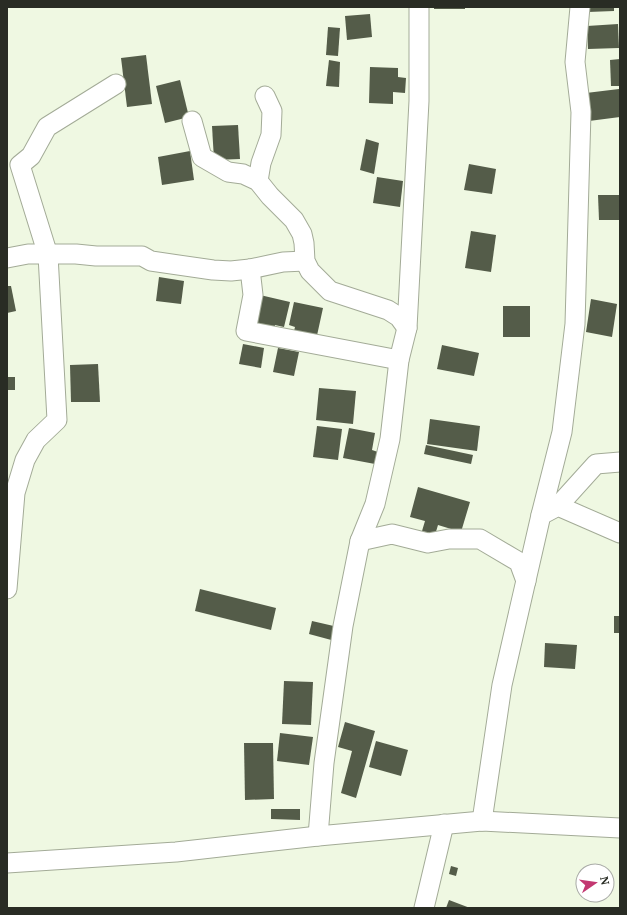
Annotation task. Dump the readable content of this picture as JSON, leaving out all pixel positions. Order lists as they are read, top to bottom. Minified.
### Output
{"north":"right"}
